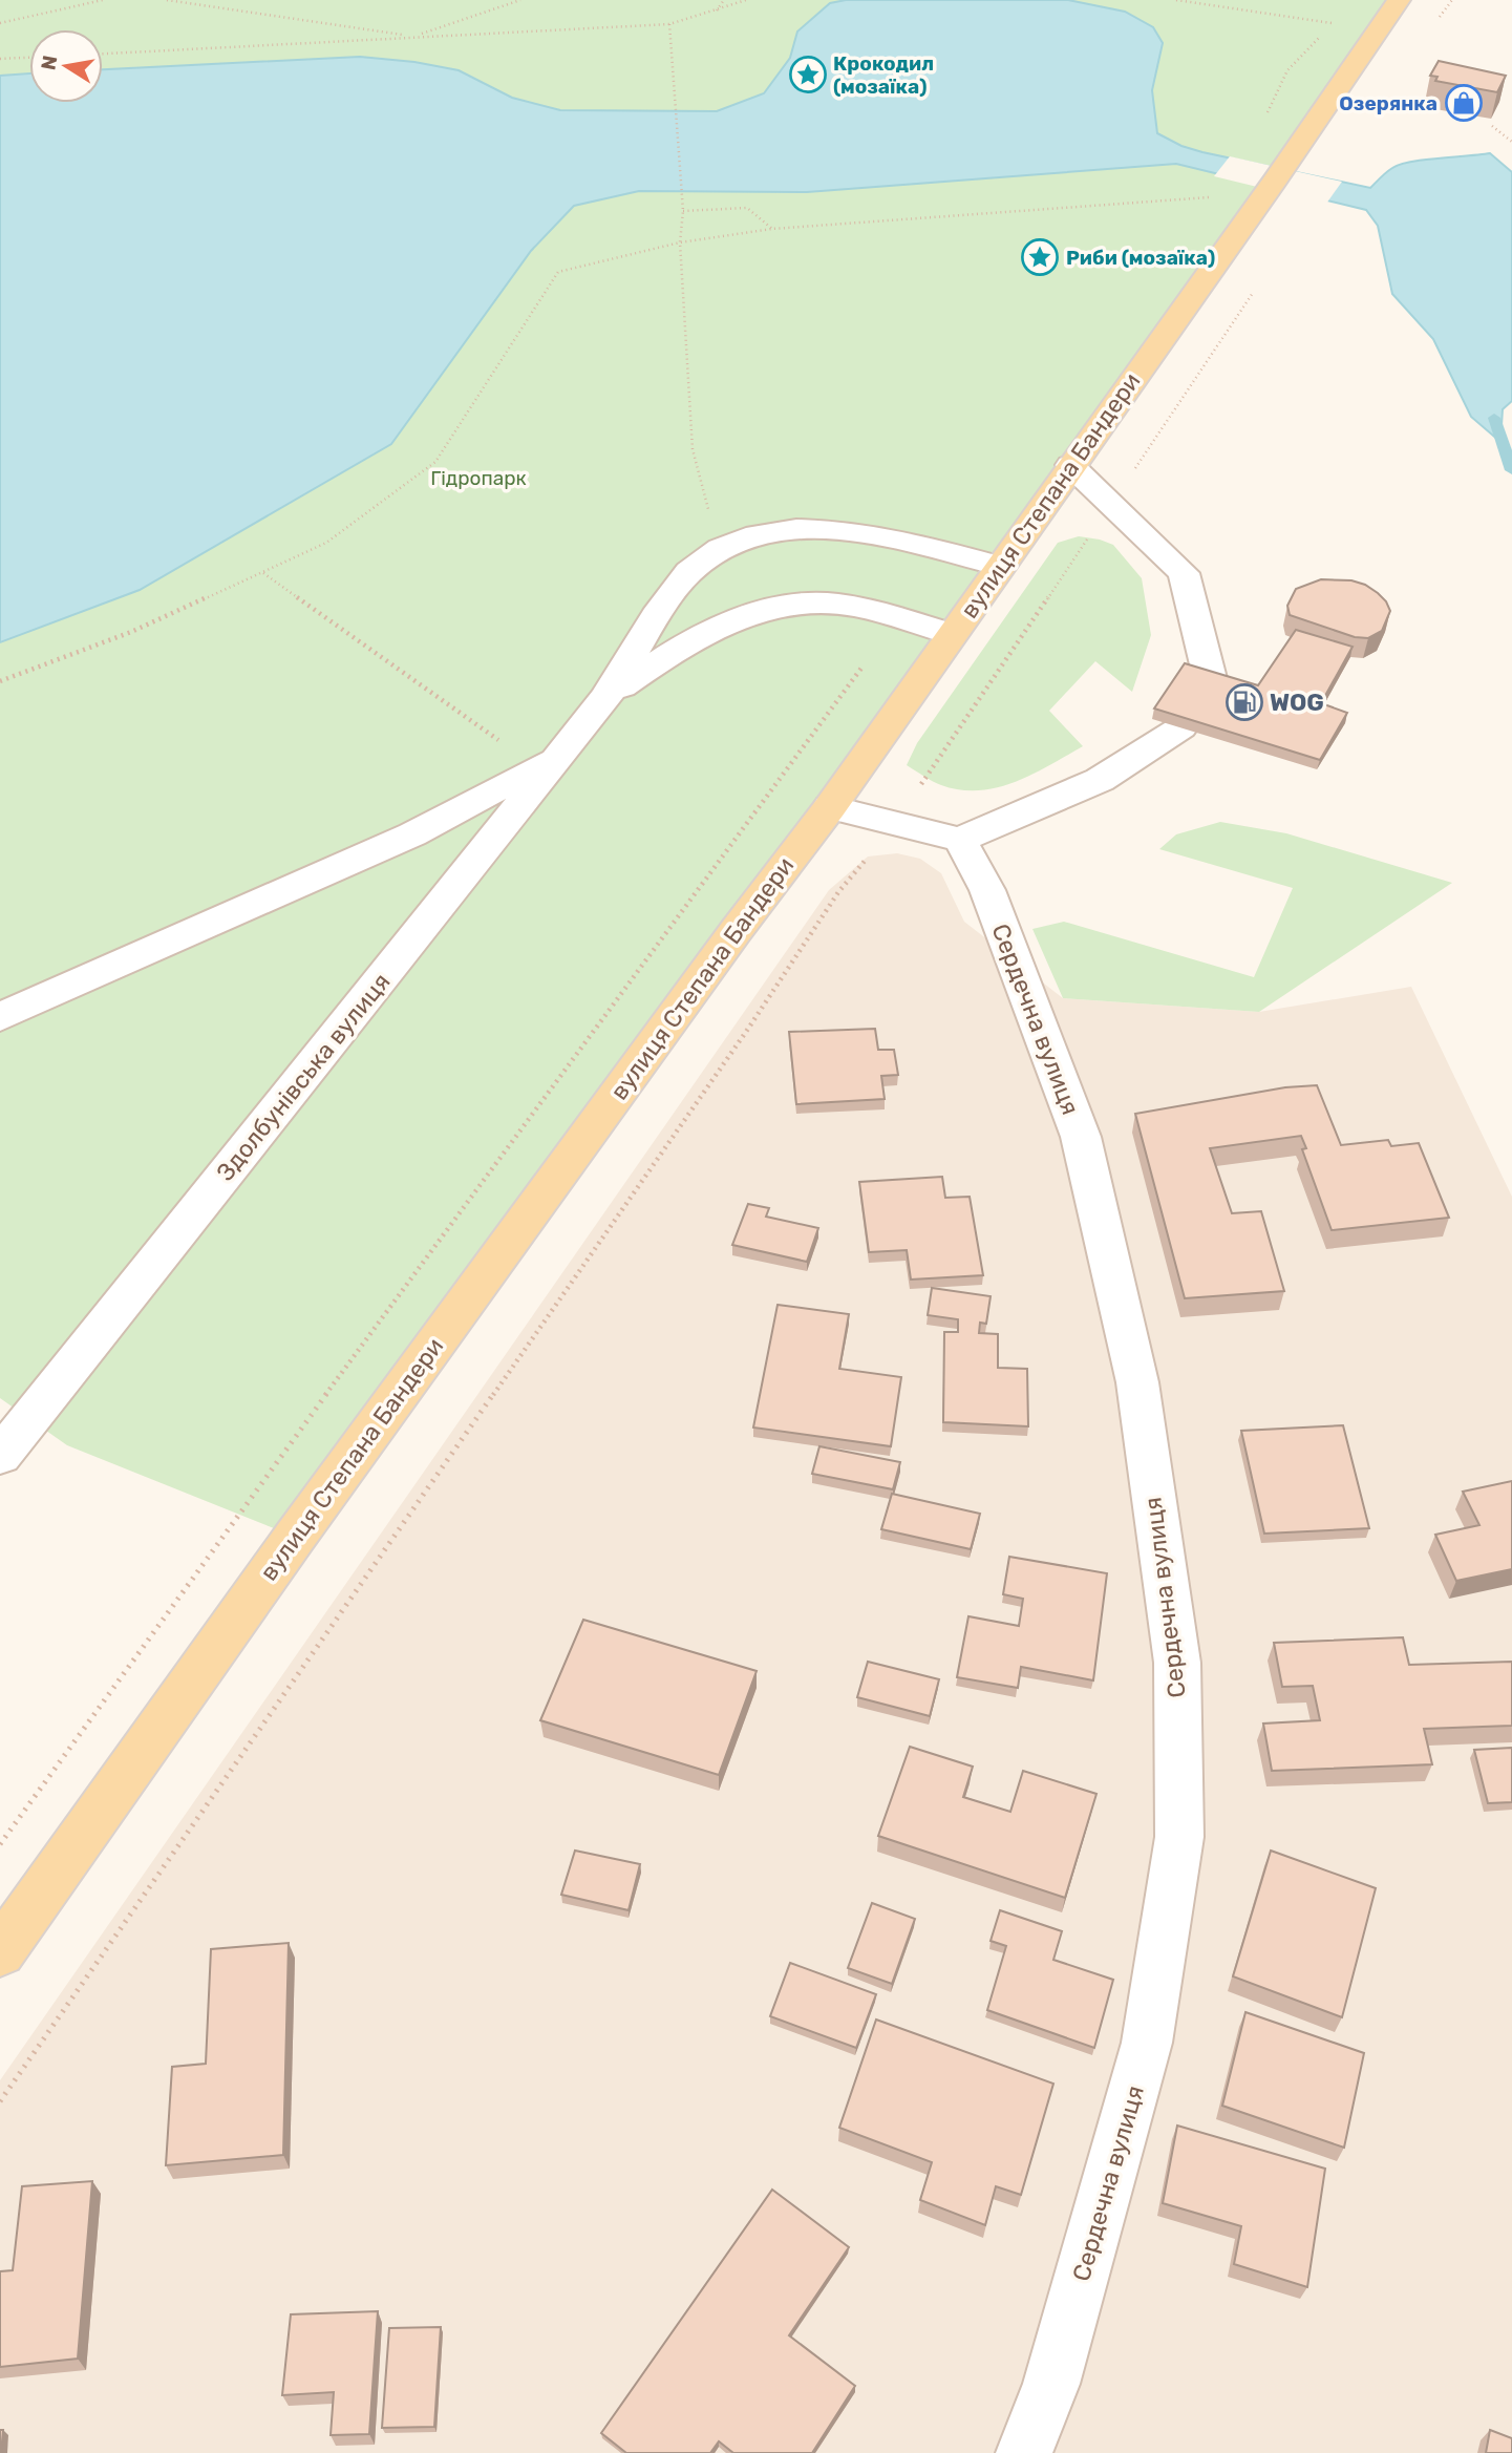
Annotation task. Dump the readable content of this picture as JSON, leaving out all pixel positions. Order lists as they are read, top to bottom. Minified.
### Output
{"streets":{"main road":["вулиця Степана Бандери"],"street":["Сердечна вулиця","Здолбунівська вулиця"]},"crossings":[["вулиця Степана Бандери","Здолбунівська вулиця"]],"parks":["Гідропарк"],"places":{"place":["Крокодил (мозаїка)","Риби (мозаїка)"],"shop":["Озерянка"],"fuel station":["WOG"]},"north":"left"}
